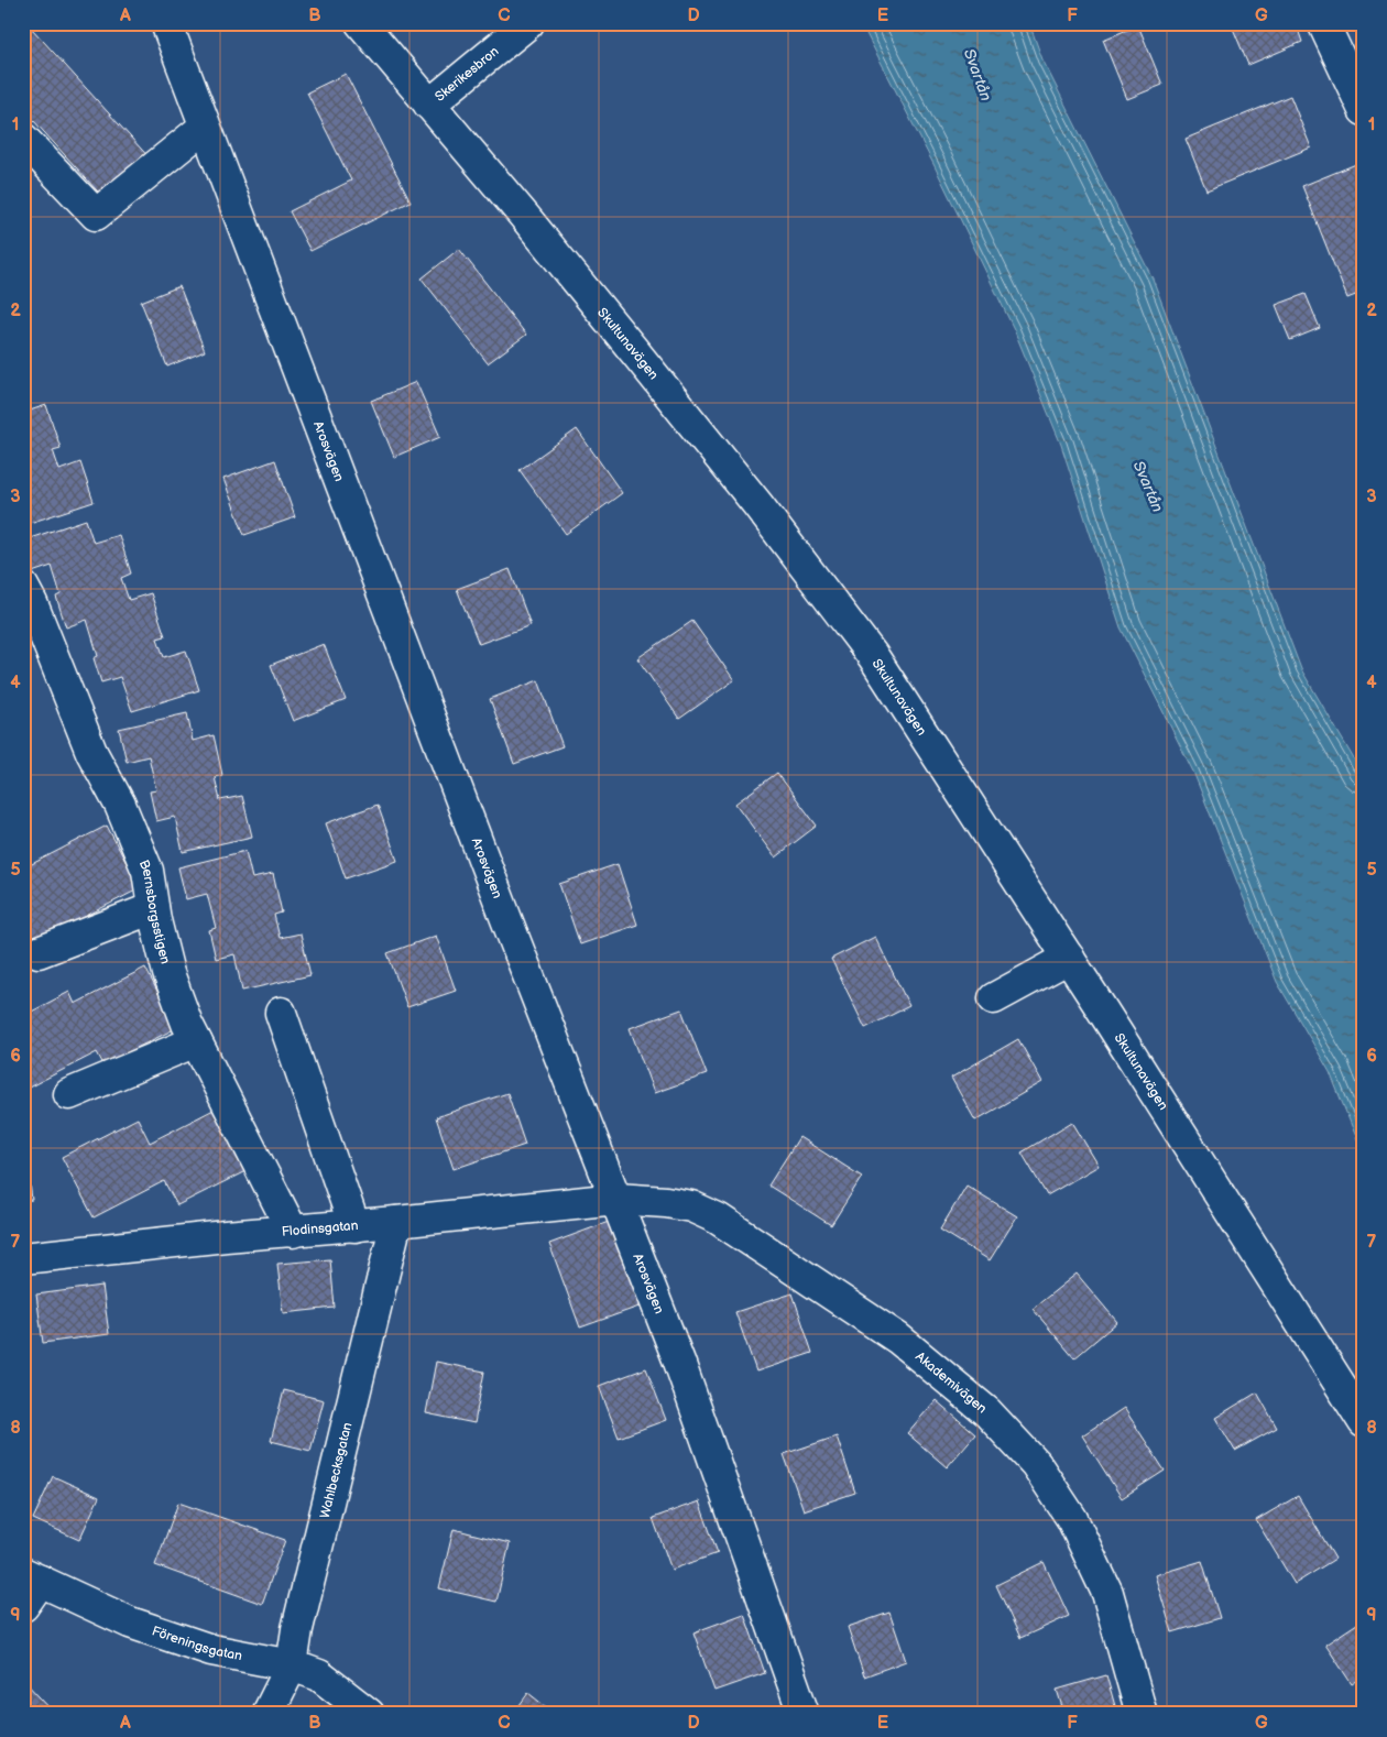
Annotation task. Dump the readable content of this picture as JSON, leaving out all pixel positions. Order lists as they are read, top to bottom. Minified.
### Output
{"streets":{"street":["Skerikesbron","Skultunavägen","Arosvägen","Bernsborgsstigen","Flodinsgatan","Akademivägen","Wahlbecksgatan","Föreningsgatan"]},"crossings":[["Skerikesbron","Skultunavägen"],["Arosvägen","Flodinsgatan"],["Arosvägen","Akademivägen"],["Bernsborgsstigen","Flodinsgatan"],["Flodinsgatan","Akademivägen"],["Flodinsgatan","Wahlbecksgatan"],["Wahlbecksgatan","Föreningsgatan"]],"water":["Svartån"],"grid":{"columns":["A","B","C","D","E","F","G"],"rows":["1","2","3","4","5","6","7","8","9"]}}
